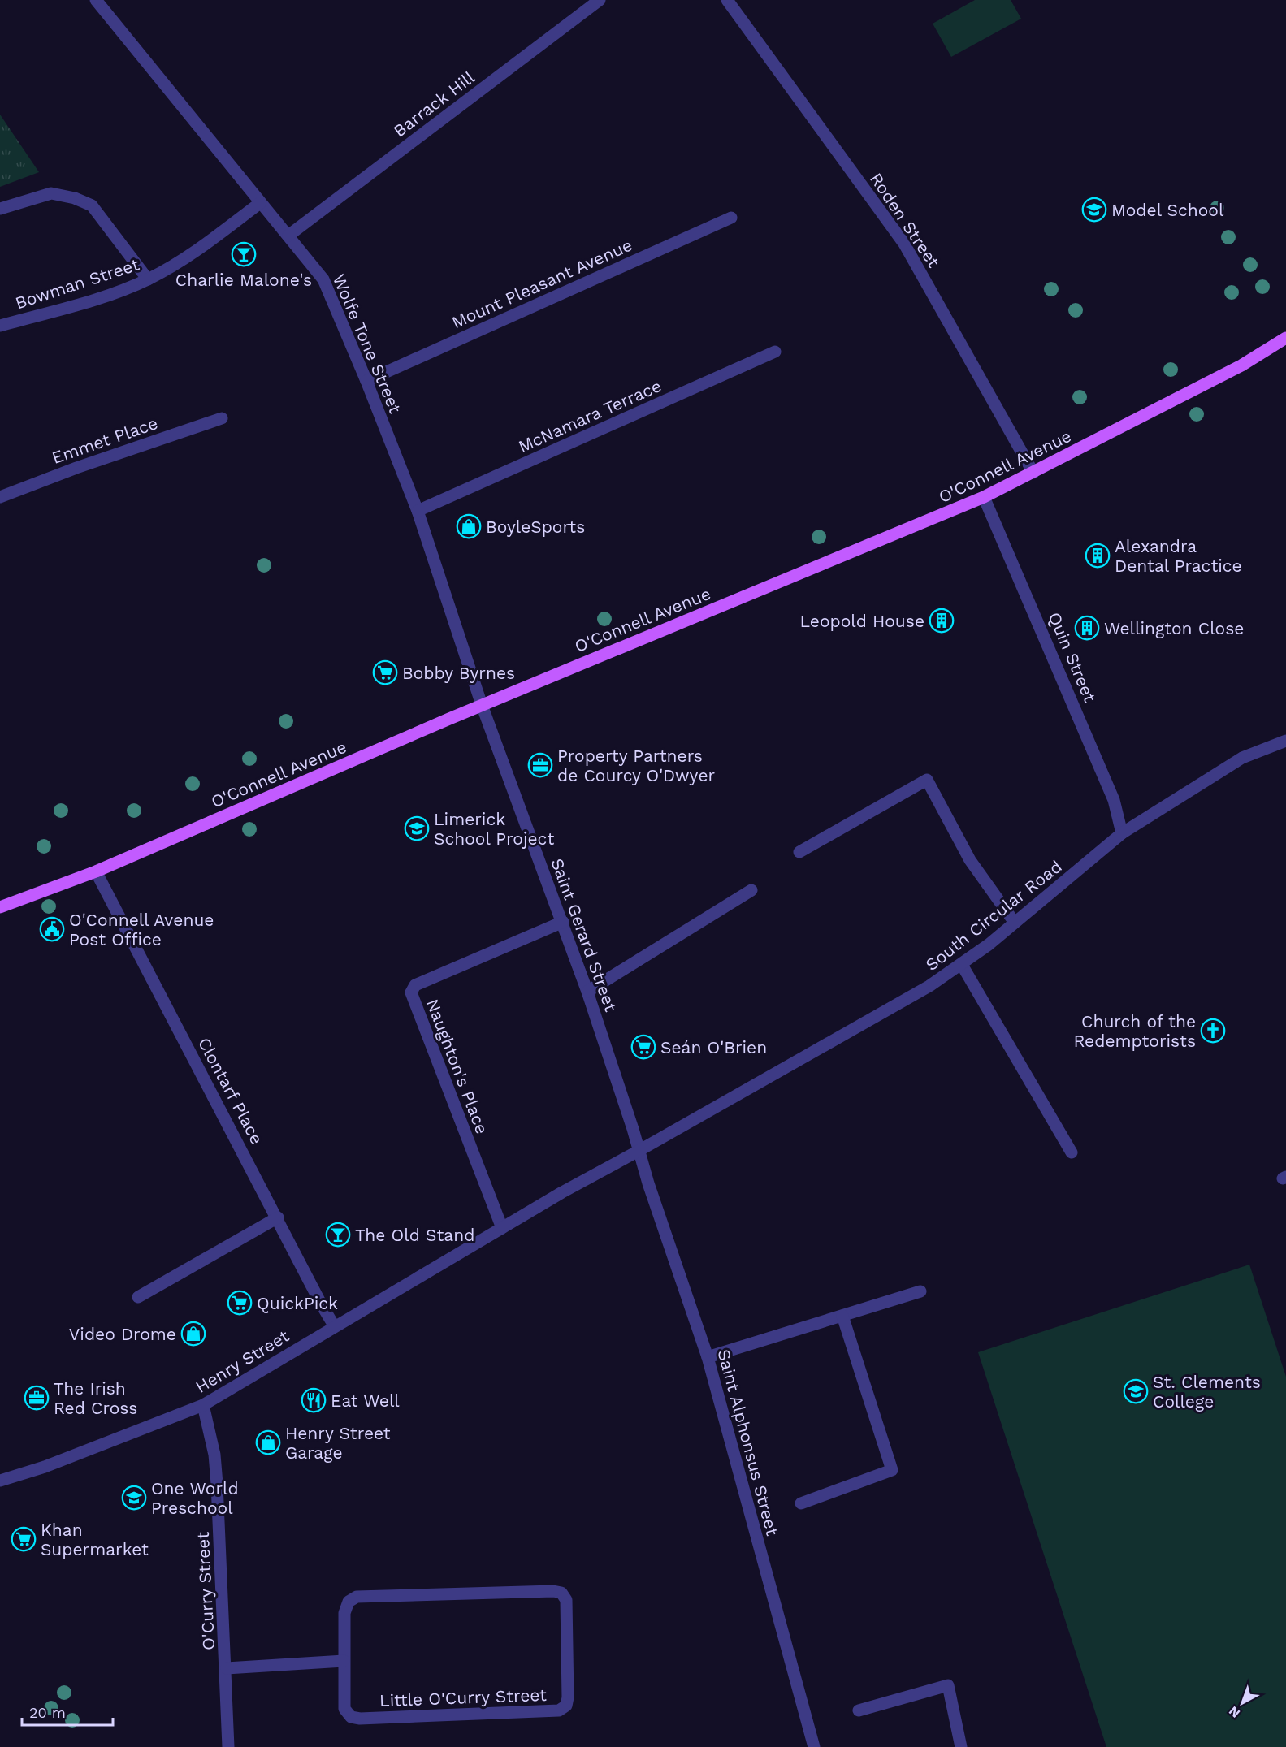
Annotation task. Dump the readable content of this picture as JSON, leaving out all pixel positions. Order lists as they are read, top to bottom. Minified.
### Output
{"streets":{"main road":["O'Connell Avenue"],"street":["Barrack Hill","Roden Street","Bowman Street","Mount Pleasant Avenue","Wolfe Tone Street","McNamara Terrace","Emmet Place","Quin Street","South Circular Road","Saint Gerard Street","Naughton's Place","Clontarf Place","Henry Street","Saint Alphonsus Street","O'Curry Street","Little O'Curry Street"]},"crossings":[["Barrack Hill","Wolfe Tone Street"],["Roden Street","O'Connell Avenue"],["Bowman Street","Wolfe Tone Street"],["Mount Pleasant Avenue","Wolfe Tone Street"],["Wolfe Tone Street","McNamara Terrace"],["Wolfe Tone Street","O'Connell Avenue"],["Wolfe Tone Street","Saint Gerard Street"],["O'Connell Avenue","Quin Street"],["O'Connell Avenue","Saint Gerard Street"],["O'Connell Avenue","Clontarf Place"],["Quin Street","South Circular Road"],["South Circular Road","Saint Gerard Street"],["South Circular Road","Henry Street"],["South Circular Road","Saint Alphonsus Street"],["Saint Gerard Street","Naughton's Place"],["Saint Gerard Street","Henry Street"],["Saint Gerard Street","Saint Alphonsus Street"],["Naughton's Place","Henry Street"],["Clontarf Place","Henry Street"],["Henry Street","Saint Alphonsus Street"],["Henry Street","O'Curry Street"]],"places":{"school or university":["Model School","Limerick School Project","St. Clements College","One World Preschool"],"bar":["Charlie Malone's","The Old Stand"],"shop":["BoyleSports","Video Drome","Henry Street Garage"],"building":["Alexandra Dental Practice","Leopold House","Wellington Close"],"supermarket":["Bobby Byrnes","Seán O'Brien","QuickPick","Khan Supermarket"],"office":["Property Partners de Courcy O'Dwyer","The Irish Red Cross"],"public building":["O'Connell Avenue Post Office"],"church":["Church of the Redemptorists"],"restaurant":["Eat Well"]},"scale_bar":"20 m","north":"bottom left"}
